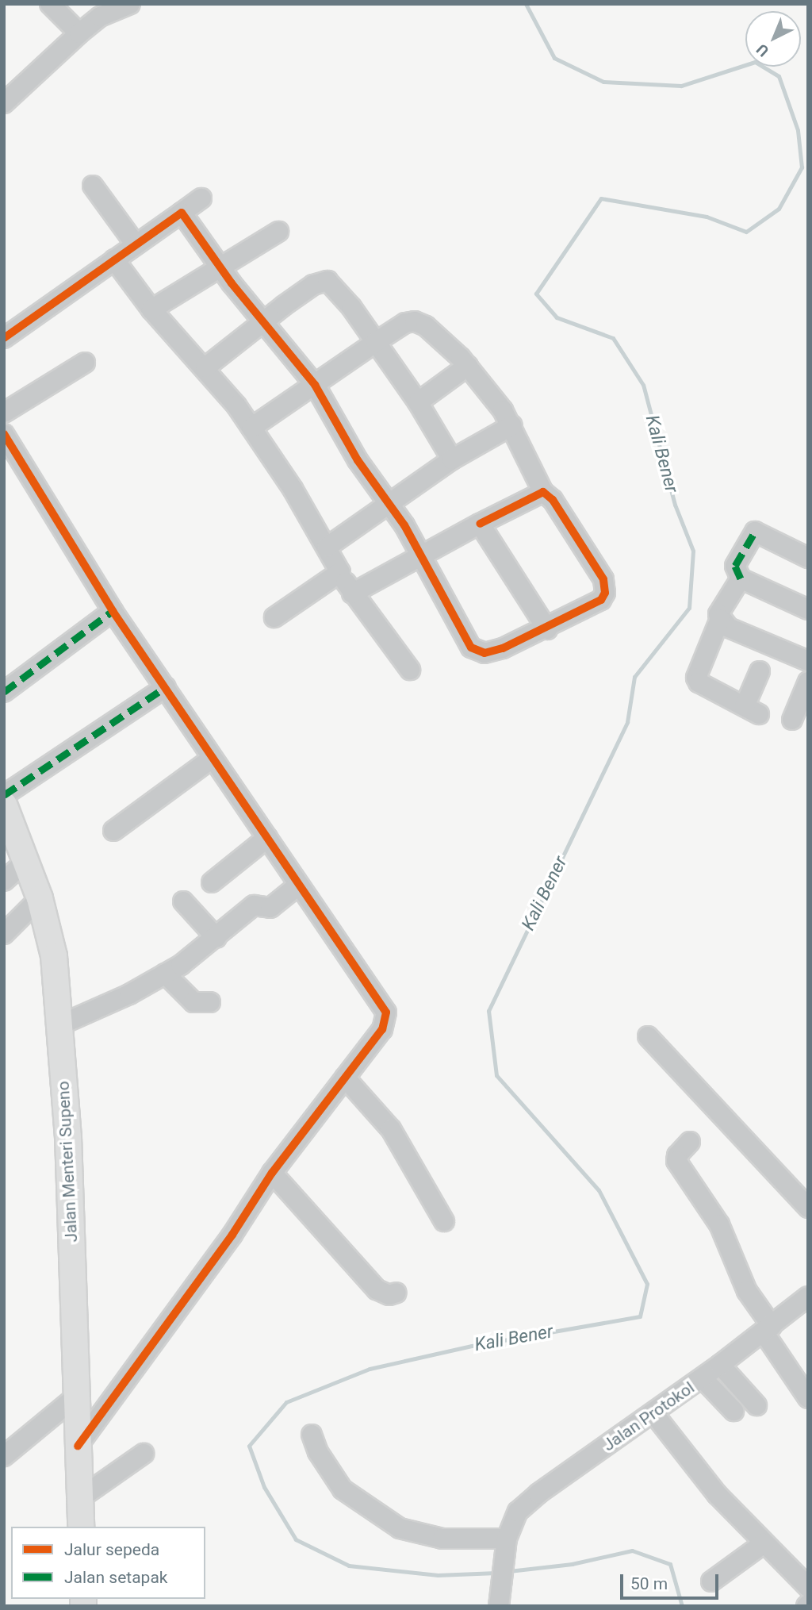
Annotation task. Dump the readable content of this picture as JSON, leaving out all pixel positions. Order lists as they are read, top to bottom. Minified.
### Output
{"streets":{"main road":["Jalan Menteri Supeno"],"street":["Jalan Protokol"]},"water":["Kali Bener"],"legend":["Jalur sepeda","Jalan setapak"],"scale_bar":"50 m","north":"bottom left"}
